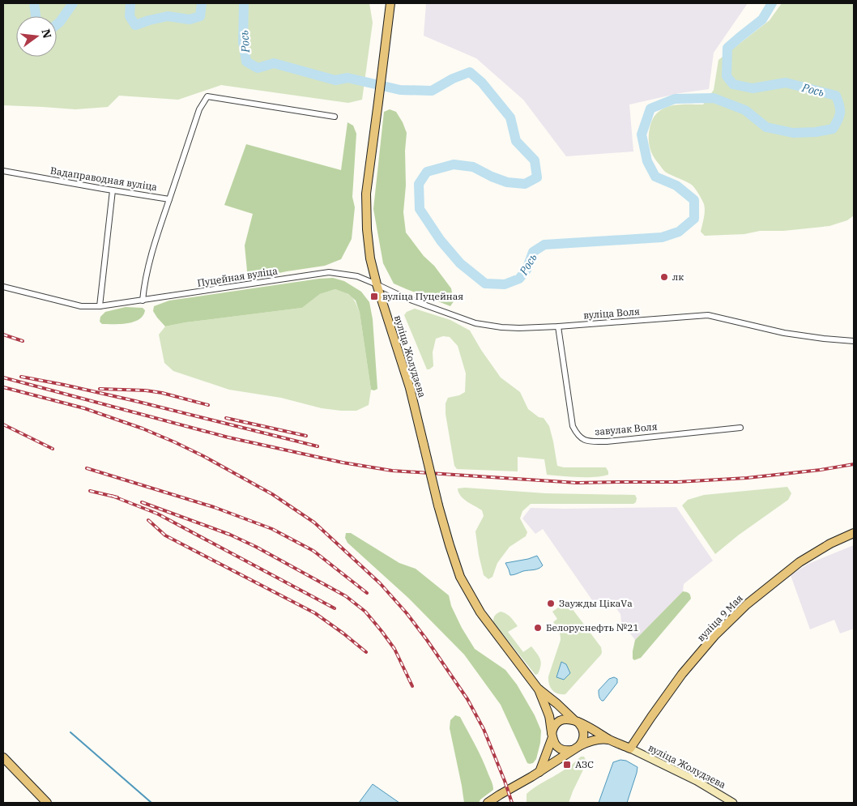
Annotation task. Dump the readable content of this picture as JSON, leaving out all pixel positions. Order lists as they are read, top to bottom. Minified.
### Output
{"streets":{"main road":["вуліца Жолудзева","вуліца 9 Мая"],"street":["Вадаправодная вуліца","Пуцейная вуліца","вуліца Воля","завулак Воля"]},"crossings":[["Вадаправодная вуліца","Пуцейная вуліца"],["Пуцейная вуліца","вуліца Воля"],["Пуцейная вуліца","вуліца Жолудзева"],["вуліца Воля","вуліца Жолудзева"],["вуліца Воля","завулак Воля"],["вуліца Жолудзева","вуліца 9 Мая"]],"water":["Рось"],"places":{"other":["лк","Заужды ЦікаVа","Белоруснефть №21"],"transit":["вуліца Пуцейная","АЗС"]},"north":"right"}
